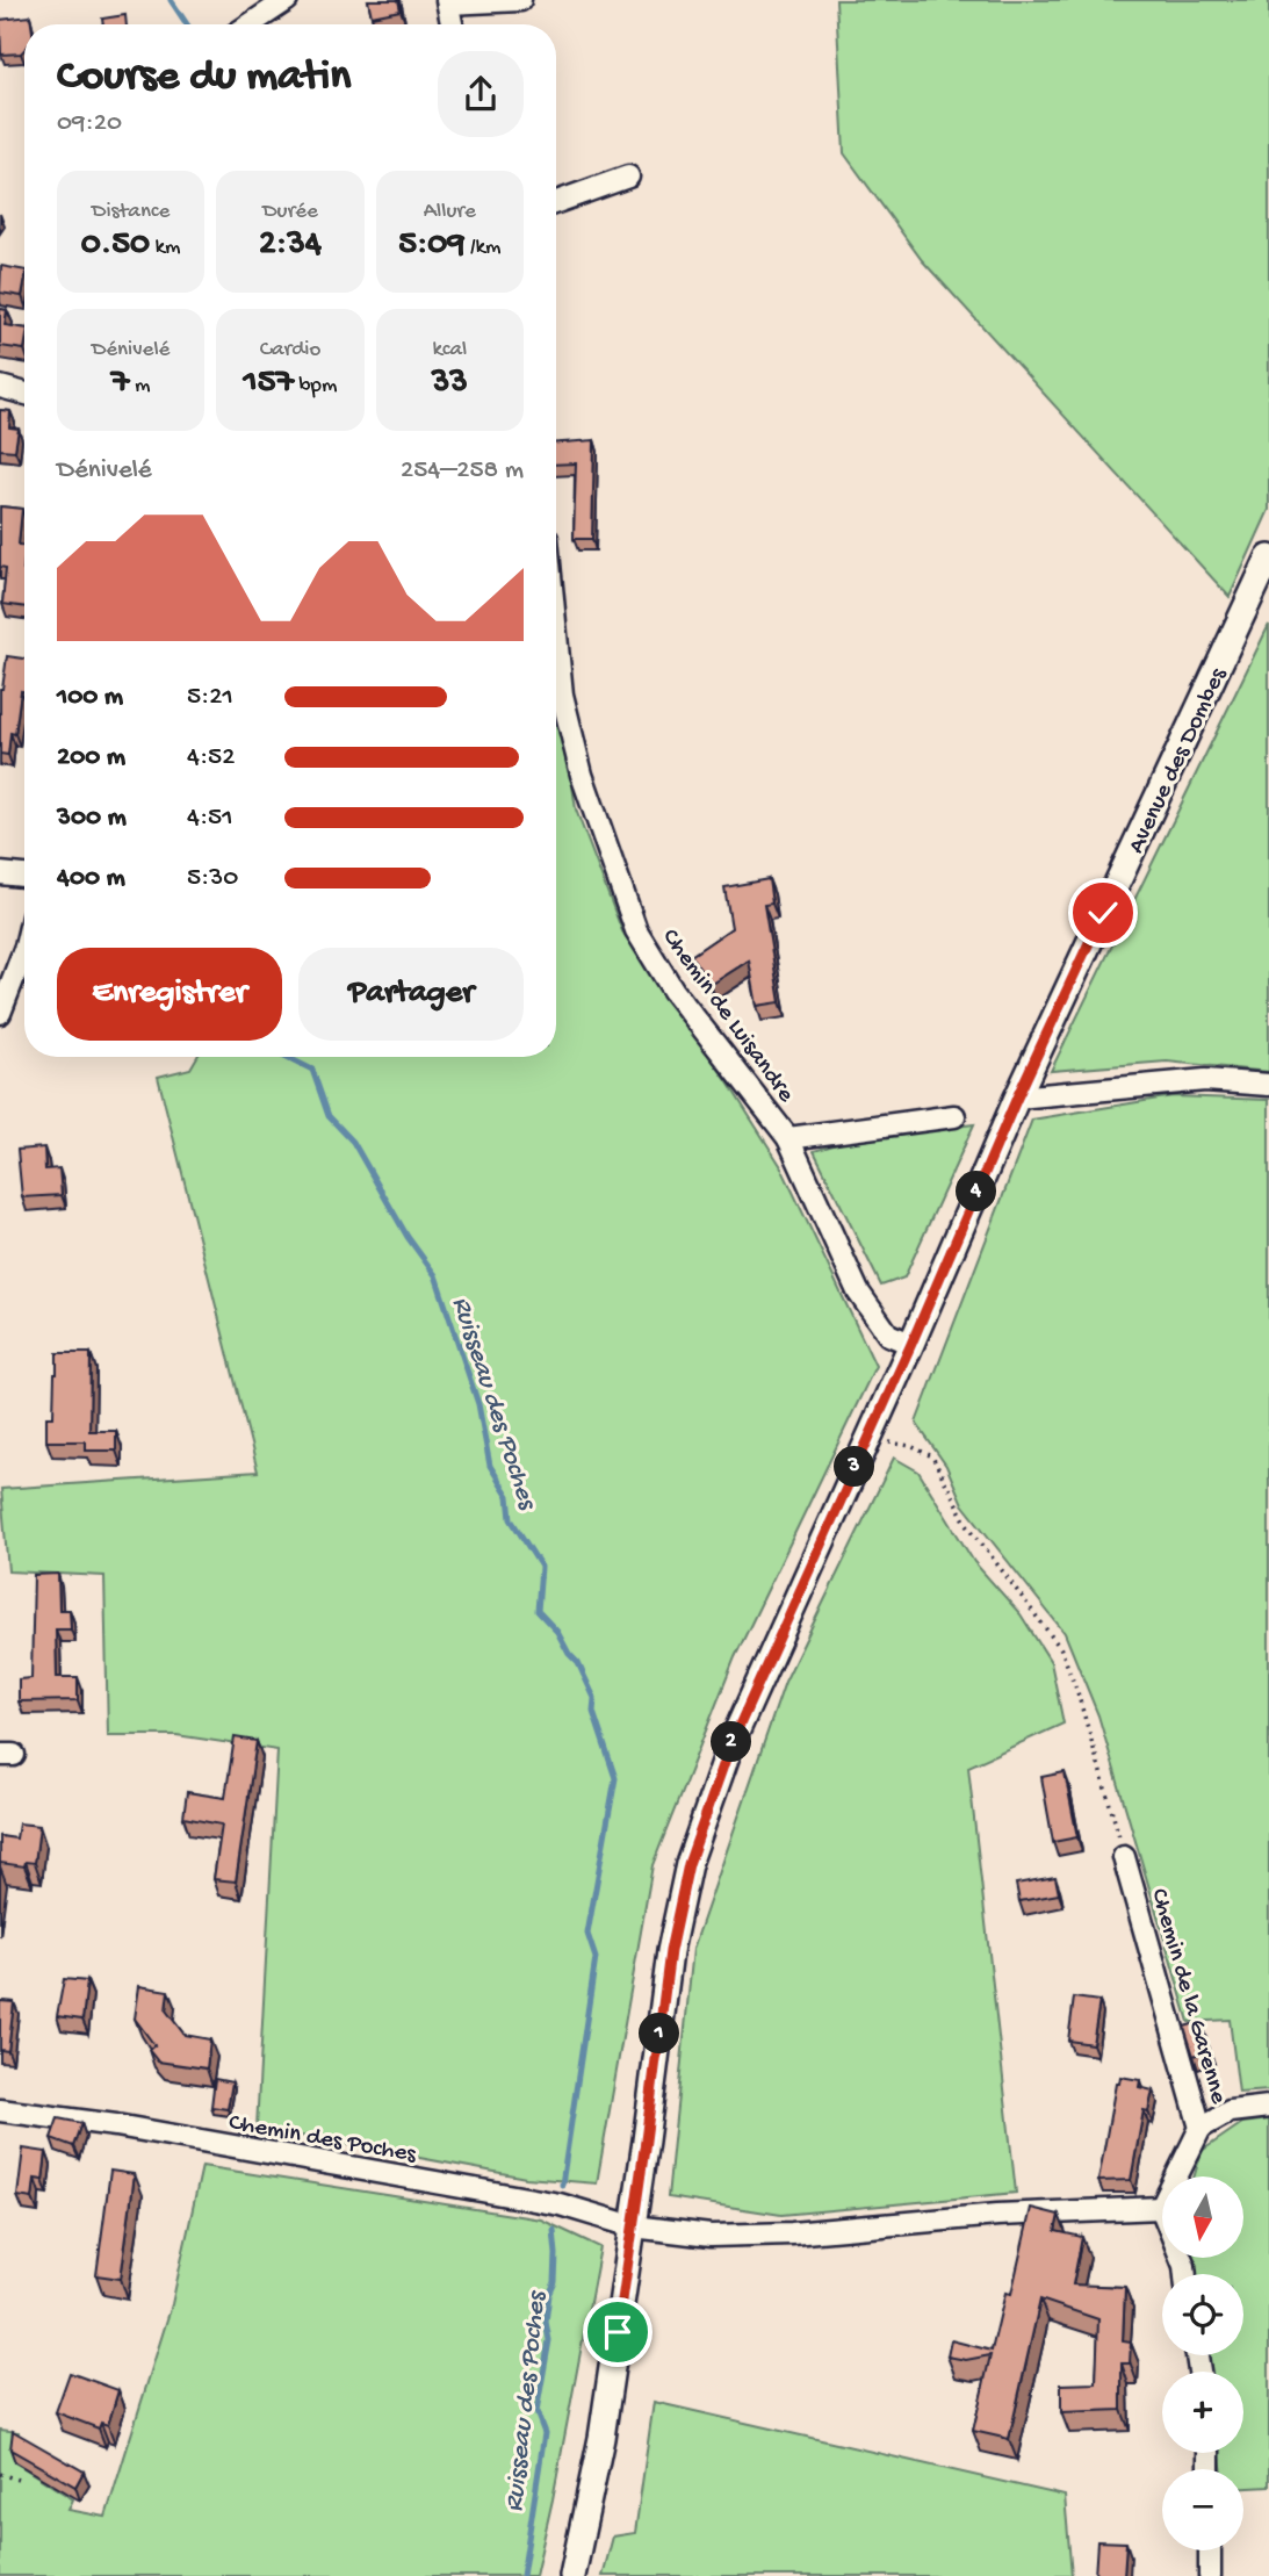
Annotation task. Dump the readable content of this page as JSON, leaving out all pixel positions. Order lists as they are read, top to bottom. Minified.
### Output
{"streets":{"main road":["Avenue des Dombes"],"street":["Chemin de Luisandre","Chemin de la Garenne","Chemin des Poches"]},"crossings":[["Avenue des Dombes","Chemin de Luisandre"],["Avenue des Dombes","Chemin des Poches"]],"water":["Ruisseau des Poches"],"north":"bottom","page":{"heading":["Course du matin","09:20"],"stats":[["Distance","0.50 km"],["Durée","2:34"],["Allure","5:09 /km"],["Dénivelé","7 m"],["Cardio","157 bpm"],["kcal","33"]],"chart":["Dénivelé","254–258 m"],"list":[{"name":"100 m","note":"5:21"},{"name":"200 m","note":"4:52"},{"name":"300 m","note":"4:51"},{"name":"400 m","note":"5:30"}],"buttons":["Enregistrer","Partager"],"pins":["4","3","2","1"],"map_buttons":["+","−"]}}
